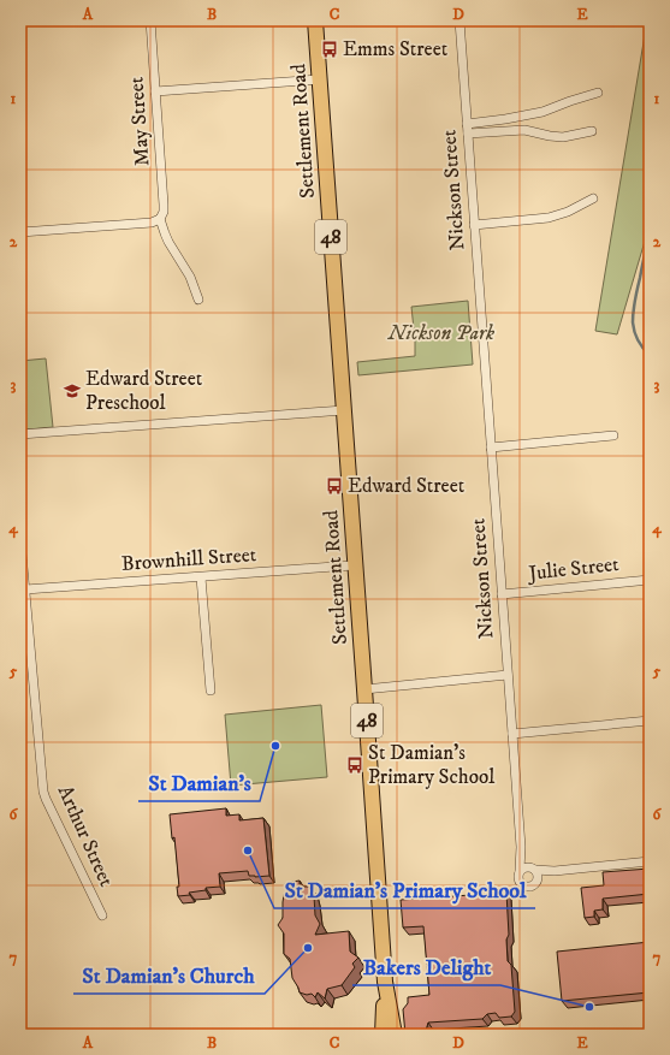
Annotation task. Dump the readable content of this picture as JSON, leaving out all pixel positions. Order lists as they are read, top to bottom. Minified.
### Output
{"streets":{"main road":["Settlement Road","48"],"street":["May Street","Nickson Street","Brownhill Street","Julie Street","Arthur Street"]},"crossings":[["Settlement Road","Brownhill Street"],["Nickson Street","Julie Street"],["Brownhill Street","Arthur Street"]],"parks":["Nickson Park"],"places":{"bus stop":["Emms Street","Edward Street","St Damian’s Primary School"],"school or university":["Edward Street Preschool"],"other":["St Damian's","St Damian's Primary School","St Damian's Church","Bakers Delight"]},"grid":{"columns":["A","B","C","D","E"],"rows":["1","2","3","4","5","6","7"]}}
